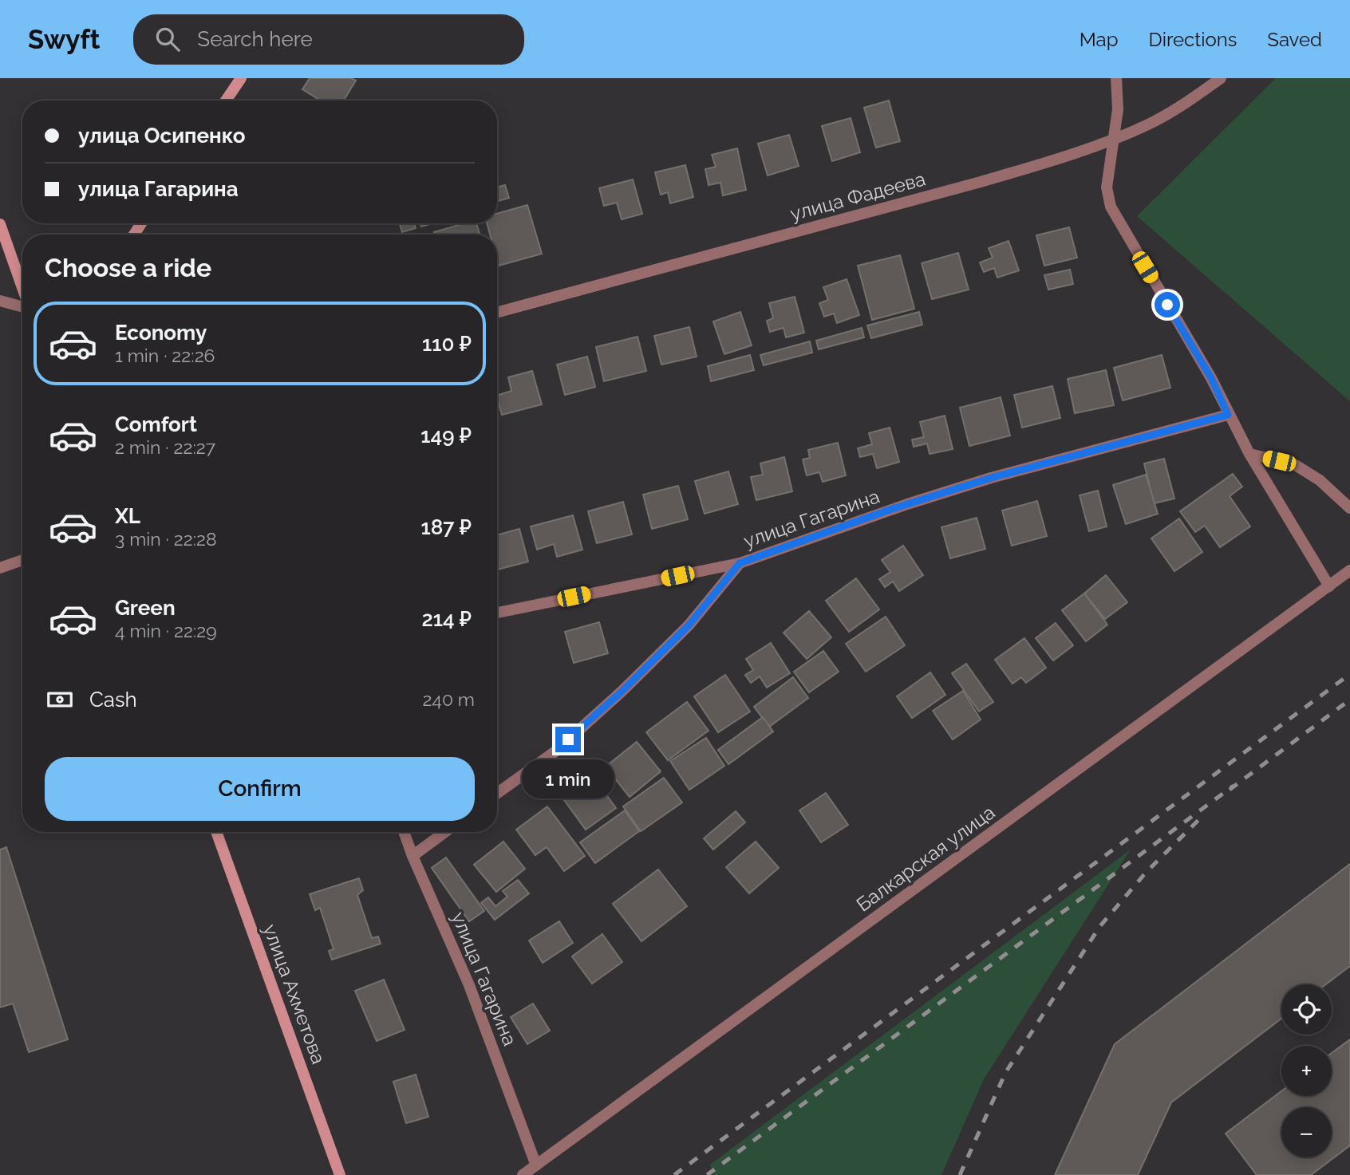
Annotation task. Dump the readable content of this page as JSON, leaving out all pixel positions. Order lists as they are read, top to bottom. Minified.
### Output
{"streets":{"main road":["улица Ахметова"],"street":["улица Фадеева","улица Гагарина","Балкарская улица"]},"crossings":[["улица Гагарина","Балкарская улица"]],"page":{"header":"Swyft","search":"Search here","nav":["Map","Directions","Saved"],"banner":["улица Осипенко","улица Гагарина"],"heading":"Choose a ride","list":[{"name":"Economy","note":"1 min · 22:26","value":"110 ₽"},{"name":"Comfort","note":"2 min · 22:27","value":"149 ₽"},{"name":"XL","note":"3 min · 22:28","value":"187 ₽"},{"name":"Green","note":"4 min · 22:29","value":"214 ₽"}],"pay":["Cash","240 m"],"buttons":"Confirm","bubble":"1 min","map_buttons":["+","−"]}}
